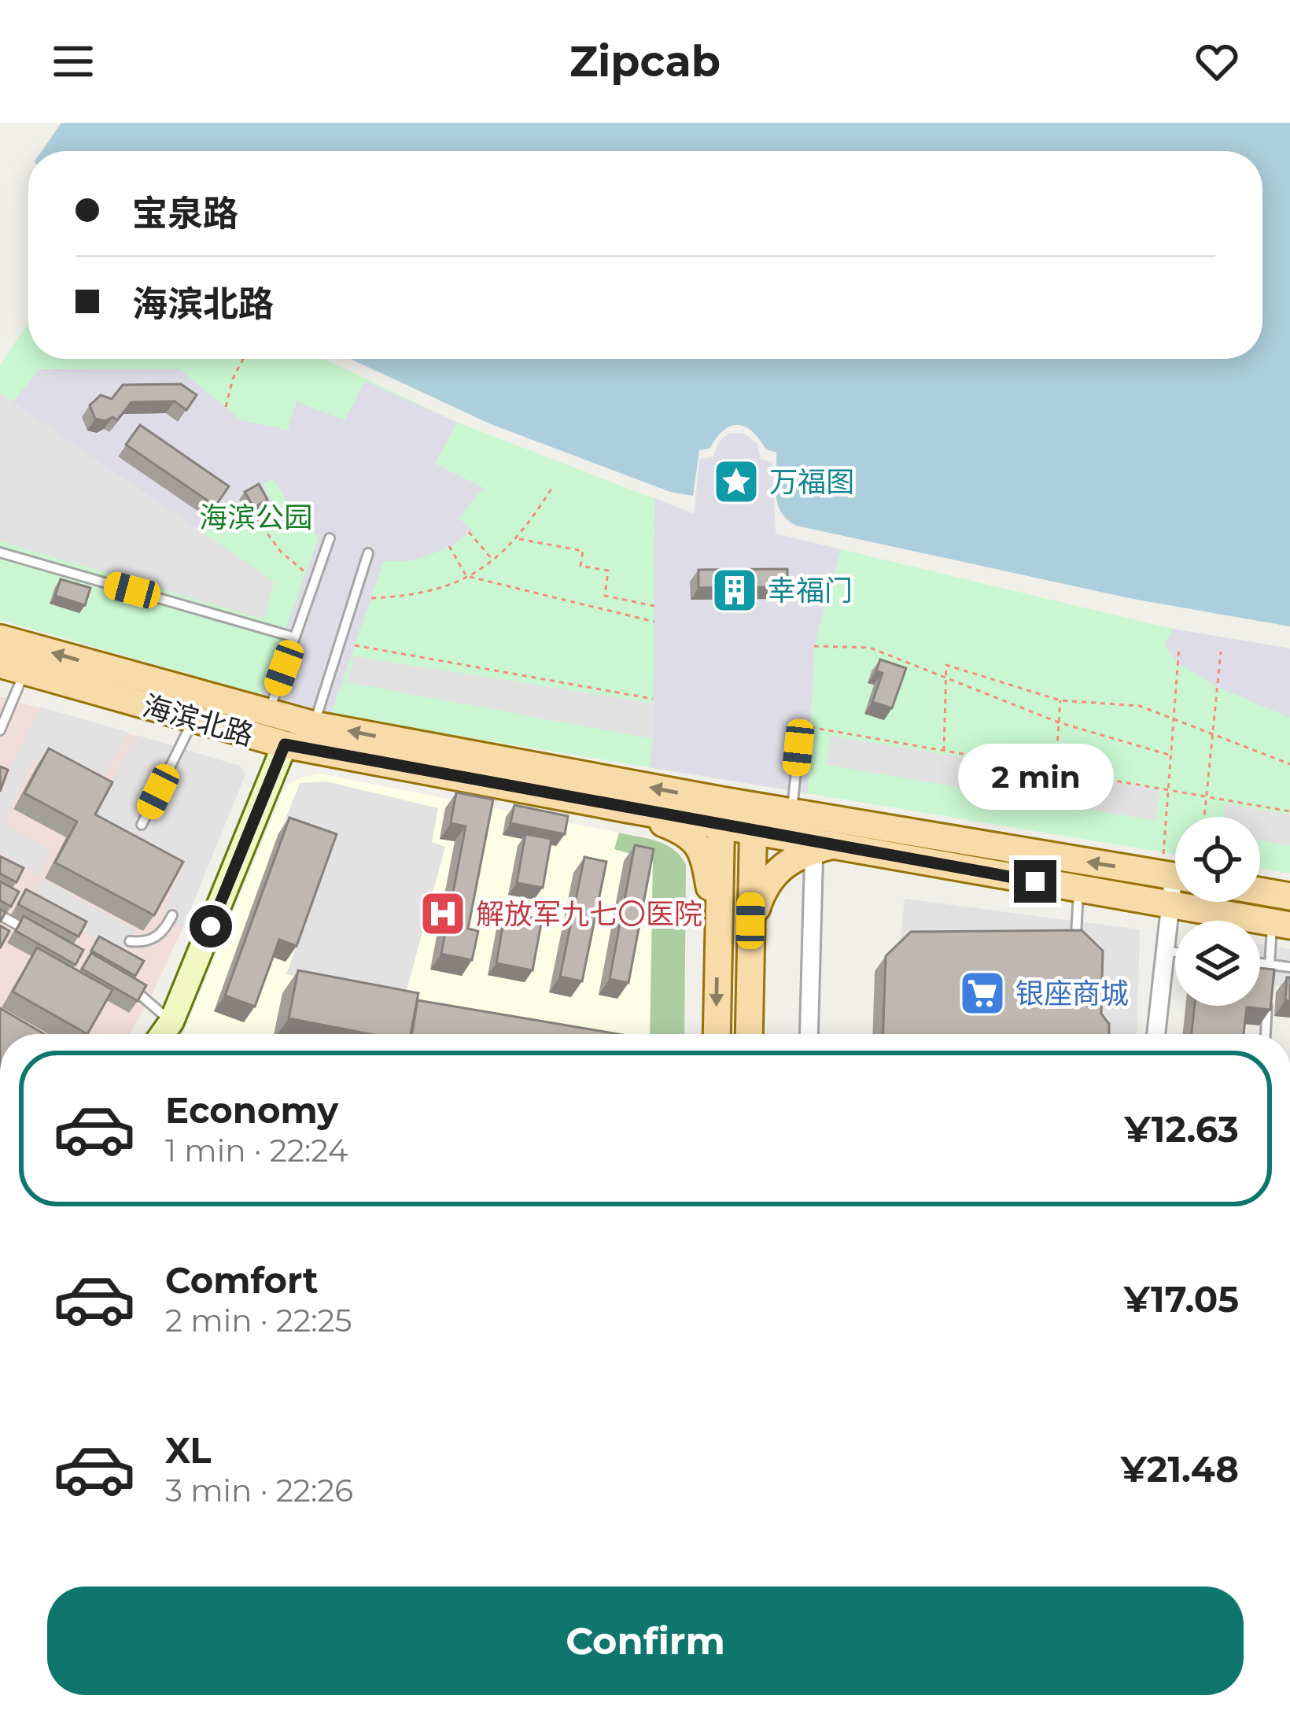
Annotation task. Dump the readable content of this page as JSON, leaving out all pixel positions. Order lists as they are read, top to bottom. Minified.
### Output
{"streets":{"main road":["海滨北路"]},"parks":["海滨公园"],"places":{"place":["万福图"],"building":["幸福门"],"hospital":["解放军九七〇医院"],"supermarket":["银座商城"]},"page":{"header":"Zipcab","banner":["宝泉路","海滨北路"],"bubble":"2 min","list":[{"name":"Economy","note":"1 min · 22:24","value":"¥12.63"},{"name":"Comfort","note":"2 min · 22:25","value":"¥17.05"},{"name":"XL","note":"3 min · 22:26","value":"¥21.48"}],"buttons":"Confirm"}}
